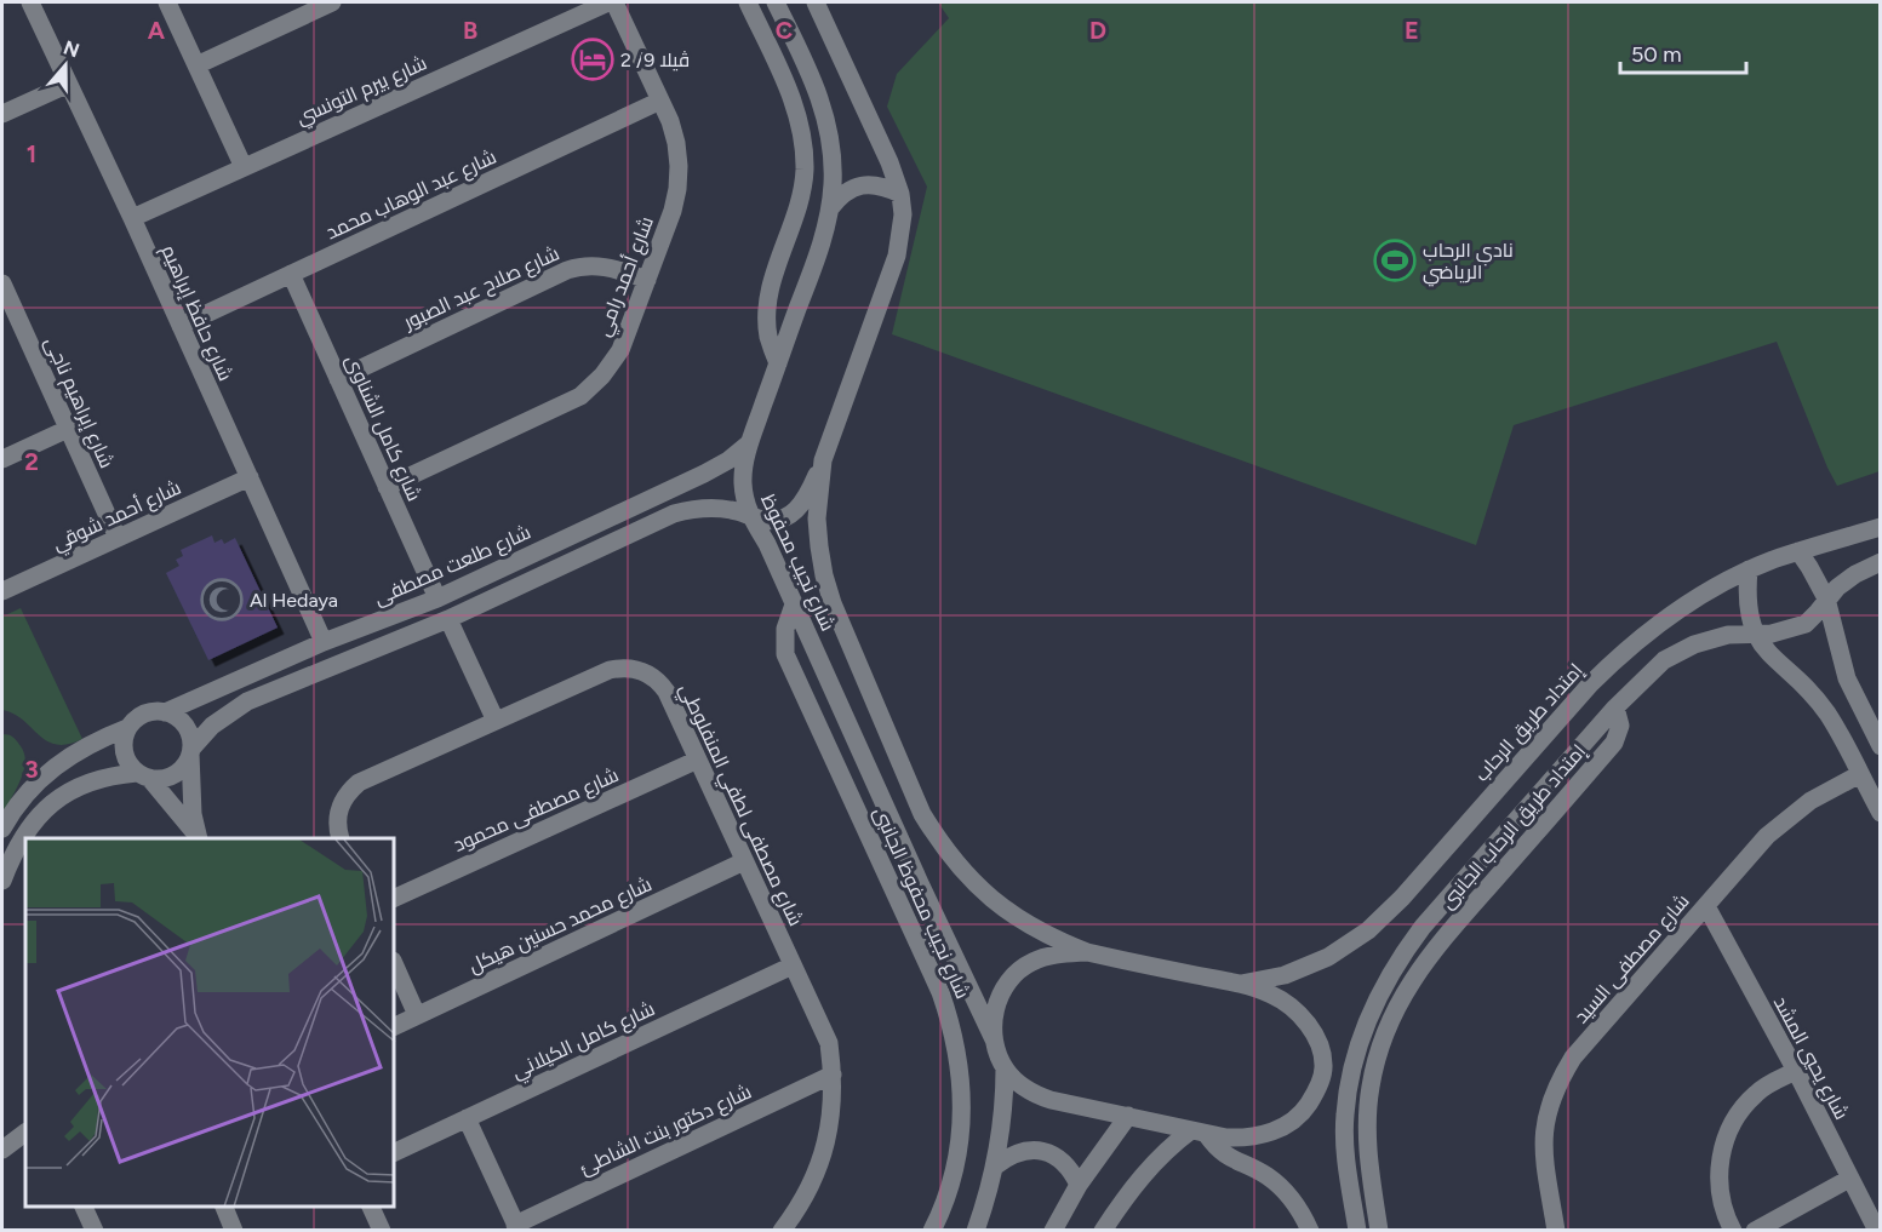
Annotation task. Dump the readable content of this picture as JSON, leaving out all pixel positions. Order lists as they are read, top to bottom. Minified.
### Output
{"streets":{"street":["شارع بيرم التونسي","شارع عبد الوهاب محمد","شارع أحمد رامي","شارع صلاح عبد الصبور","شارع حافظ إبراهيم","شارع إبراهيم ناجى","شارع كامل الشناوى","شارع أحمد شوقي","شارع نجيب محفوظ","شارع طلعت مصطفى","إمتداد طريق الرحاب","شارع مصطفى لطفي المنفلوطي","شارع مصطفى محمود","إمتداد طريق الرحاب الجانبى","شارع نجيب محفوظ الجانبى","شارع محمد حسنين هيكل","شارع مصطفى السيد","شارع كامل الكيلاني","شارع يحيي المشد","شارع دكتور بنت الشاطئ"]},"crossings":[["شارع بيرم التونسي","شارع حافظ إبراهيم"],["شارع عبد الوهاب محمد","شارع أحمد رامي"],["شارع عبد الوهاب محمد","شارع حافظ إبراهيم"],["شارع عبد الوهاب محمد","شارع كامل الشناوى"],["شارع أحمد رامي","شارع صلاح عبد الصبور"],["شارع أحمد رامي","شارع كامل الشناوى"],["شارع صلاح عبد الصبور","شارع كامل الشناوى"],["شارع حافظ إبراهيم","شارع أحمد شوقي"],["شارع حافظ إبراهيم","شارع طلعت مصطفى"],["شارع إبراهيم ناجى","شارع أحمد شوقي"],["شارع كامل الشناوى","شارع طلعت مصطفى"],["شارع نجيب محفوظ","شارع طلعت مصطفى"],["شارع نجيب محفوظ","شارع نجيب محفوظ الجانبى"],["شارع مصطفى لطفي المنفلوطي","شارع مصطفى محمود"],["شارع مصطفى لطفي المنفلوطي","شارع محمد حسنين هيكل"],["شارع مصطفى لطفي المنفلوطي","شارع كامل الكيلاني"],["شارع مصطفى لطفي المنفلوطي","شارع دكتور بنت الشاطئ"],["شارع مصطفى السيد","شارع يحيي المشد"]],"places":{"hotel":["ڤيلا 9/ 2"],"sports":["نادي الرحاب الرياضي"],"mosque":["Al Hedaya"]},"scale_bar":"50 m","north":"top","grid":{"columns":["A","B","C","D","E"],"rows":["1","2","3"]}}
